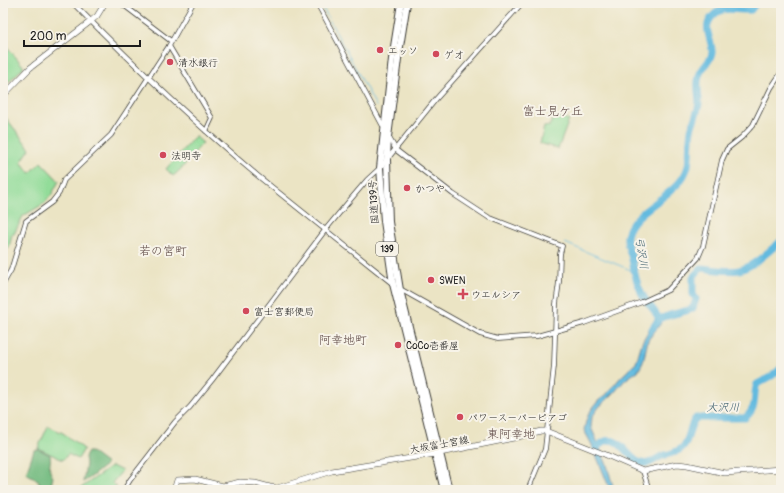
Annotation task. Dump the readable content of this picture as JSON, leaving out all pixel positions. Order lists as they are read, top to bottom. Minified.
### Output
{"streets":{"highway":["国道139号","139"],"main road":["大坂富士宮線"]},"crossings":[["国道139号","大坂富士宮線"]],"districts":["富士見ケ丘","若の宮町","阿幸地町","東阿幸地"],"water":["弓沢川","大沢川"],"places":{"other":["エッソ","ゲオ","清水銀行","法明寺","かつや","SWEN","富士宮郵便局","CoCo壱番屋","パワースーパーピアゴ"],"health":["ウエルシア"]},"scale_bar":"200 m"}
